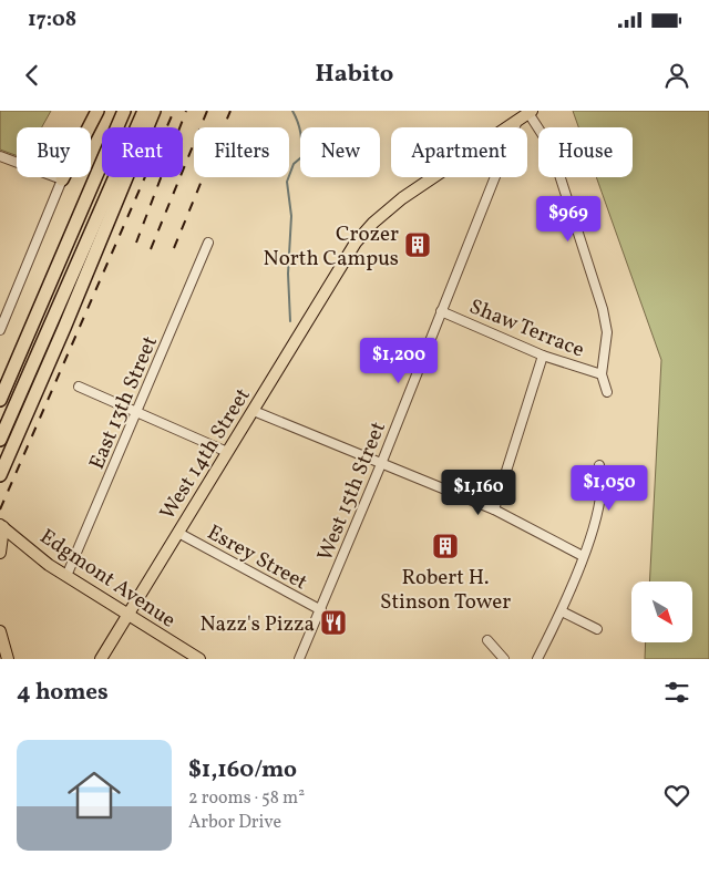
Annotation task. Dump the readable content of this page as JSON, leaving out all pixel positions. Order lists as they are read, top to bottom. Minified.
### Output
{"streets":{"main road":["West 14th Street","Edgmont Avenue"],"street":["Shaw Terrace","East 13th Street","West 15th Street","Esrey Street"]},"crossings":[["Shaw Terrace","West 15th Street"],["East 13th Street","Edgmont Avenue"],["West 14th Street","West 15th Street"],["West 14th Street","Esrey Street"],["West 14th Street","Edgmont Avenue"],["West 15th Street","Esrey Street"]],"places":{"building":["Crozer North Campus","Robert H. Stinson Tower"],"restaurant":["Nazz's Pizza"]},"north":"bottom right","page":{"status":"17:08","header":"Habito","chip":["Buy","Rent","Filters","New","Apartment","House"],"price":["$969","$1,200","$1,050","$1,160"],"heading":"4 homes","list":[{"name":"$1,160/mo","note":"2 rooms · 58 m² · Arbor Drive"}]}}
